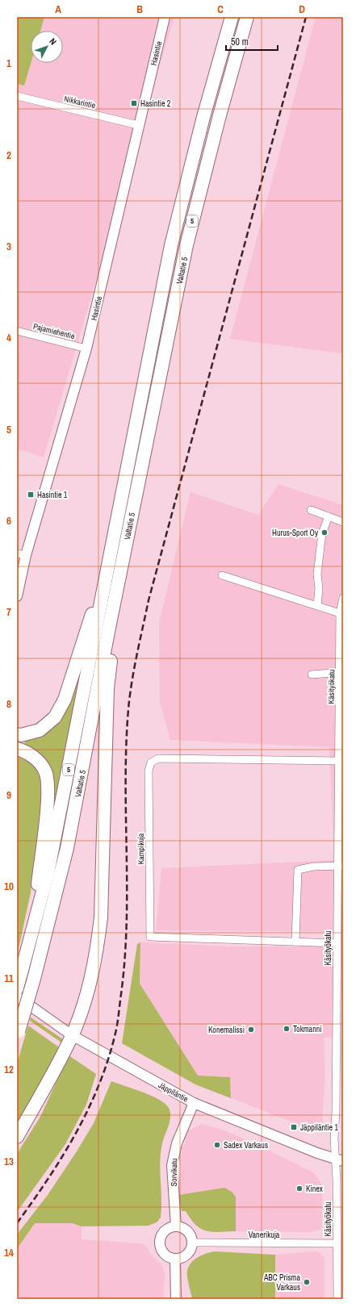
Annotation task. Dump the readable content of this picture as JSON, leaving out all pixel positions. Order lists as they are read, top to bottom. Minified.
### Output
{"streets":{"highway":["5","Valtatie 5"],"street":["Hasintie","Nikkarintie","Pajamiehentie","Käsityökatu","Kampikuja","Jäppiläntie","Sorvikatu","Vanerikuja"]},"crossings":[["Hasintie","Nikkarintie"],["Hasintie","Pajamiehentie"],["Käsityökatu","Kampikuja"],["Käsityökatu","Jäppiläntie"],["Käsityökatu","Vanerikuja"],["Jäppiläntie","Sorvikatu"],["Sorvikatu","Vanerikuja"]],"places":{"transit":["Hasintie 2","Hasintie 1","Jäppiläntie 1"],"other":["Hurus-Sport Oy","Tokmanni","Konemalissi","Sadex Varkaus","Kinex","ABC Prisma Varkaus"]},"scale_bar":"50 m","north":"top right","grid":{"columns":["A","B","C","D"],"rows":["1","2","3","4","5","6","7","8","9","10","11","12","13","14"]}}
